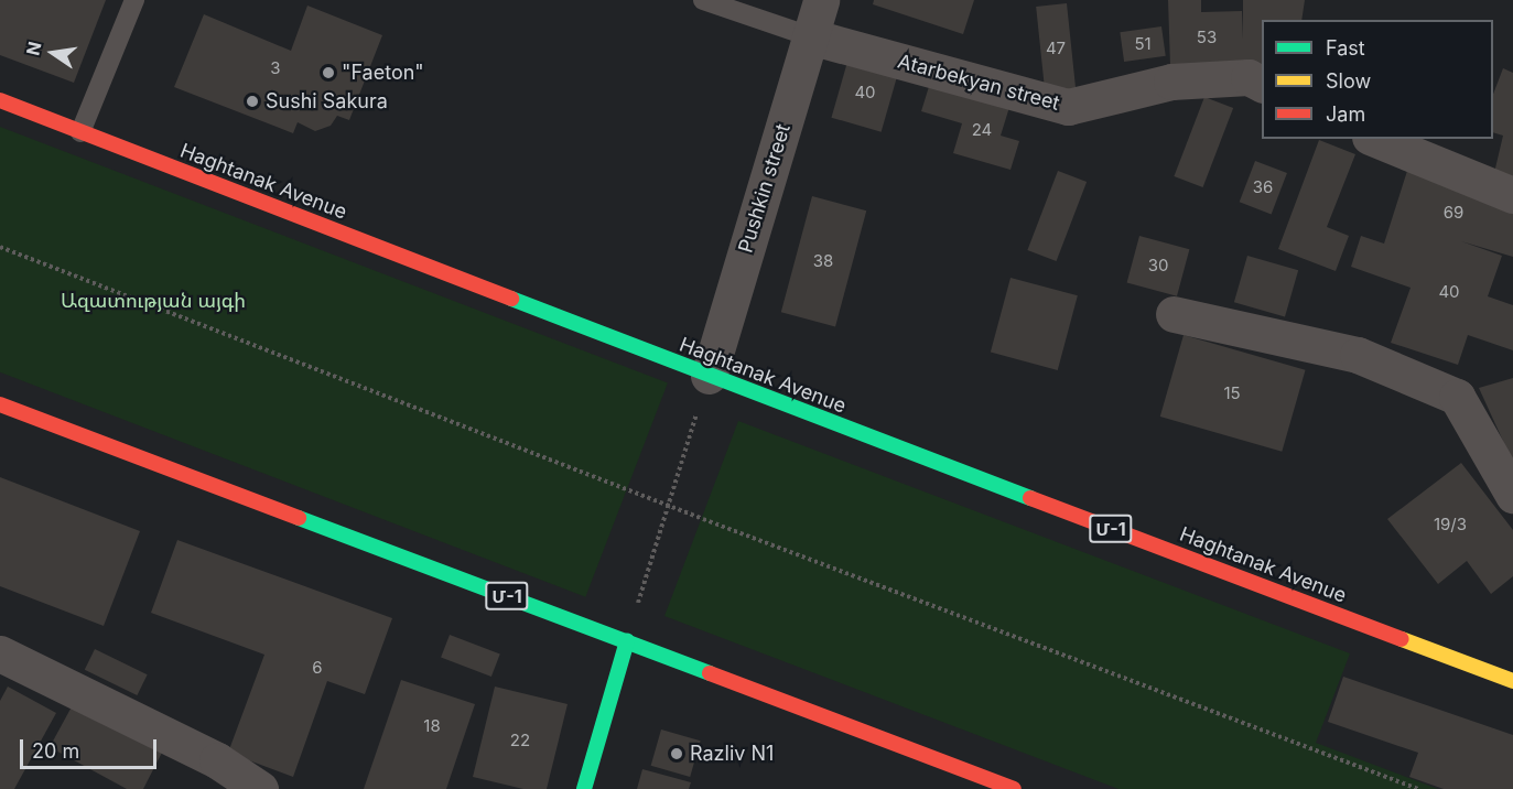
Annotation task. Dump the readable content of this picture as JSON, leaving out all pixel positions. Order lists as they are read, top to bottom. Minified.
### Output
{"streets":{"main road":["Haghtanak Avenue","Մ-1"],"street":["Atarbekyan street","Pushkin street"]},"crossings":[["Atarbekyan street","Pushkin street"],["Haghtanak Avenue","Pushkin street"]],"parks":["Ազատության այգի"],"places":["\"Faeton\"","Sushi Sakura","Razliv N1"],"house_numbers":["53","51","47","3","40","24","36","69","38","30","40","15","19/3","6","18","22"],"legend":["Fast","Slow","Jam"],"scale_bar":"20 m","north":"left"}
